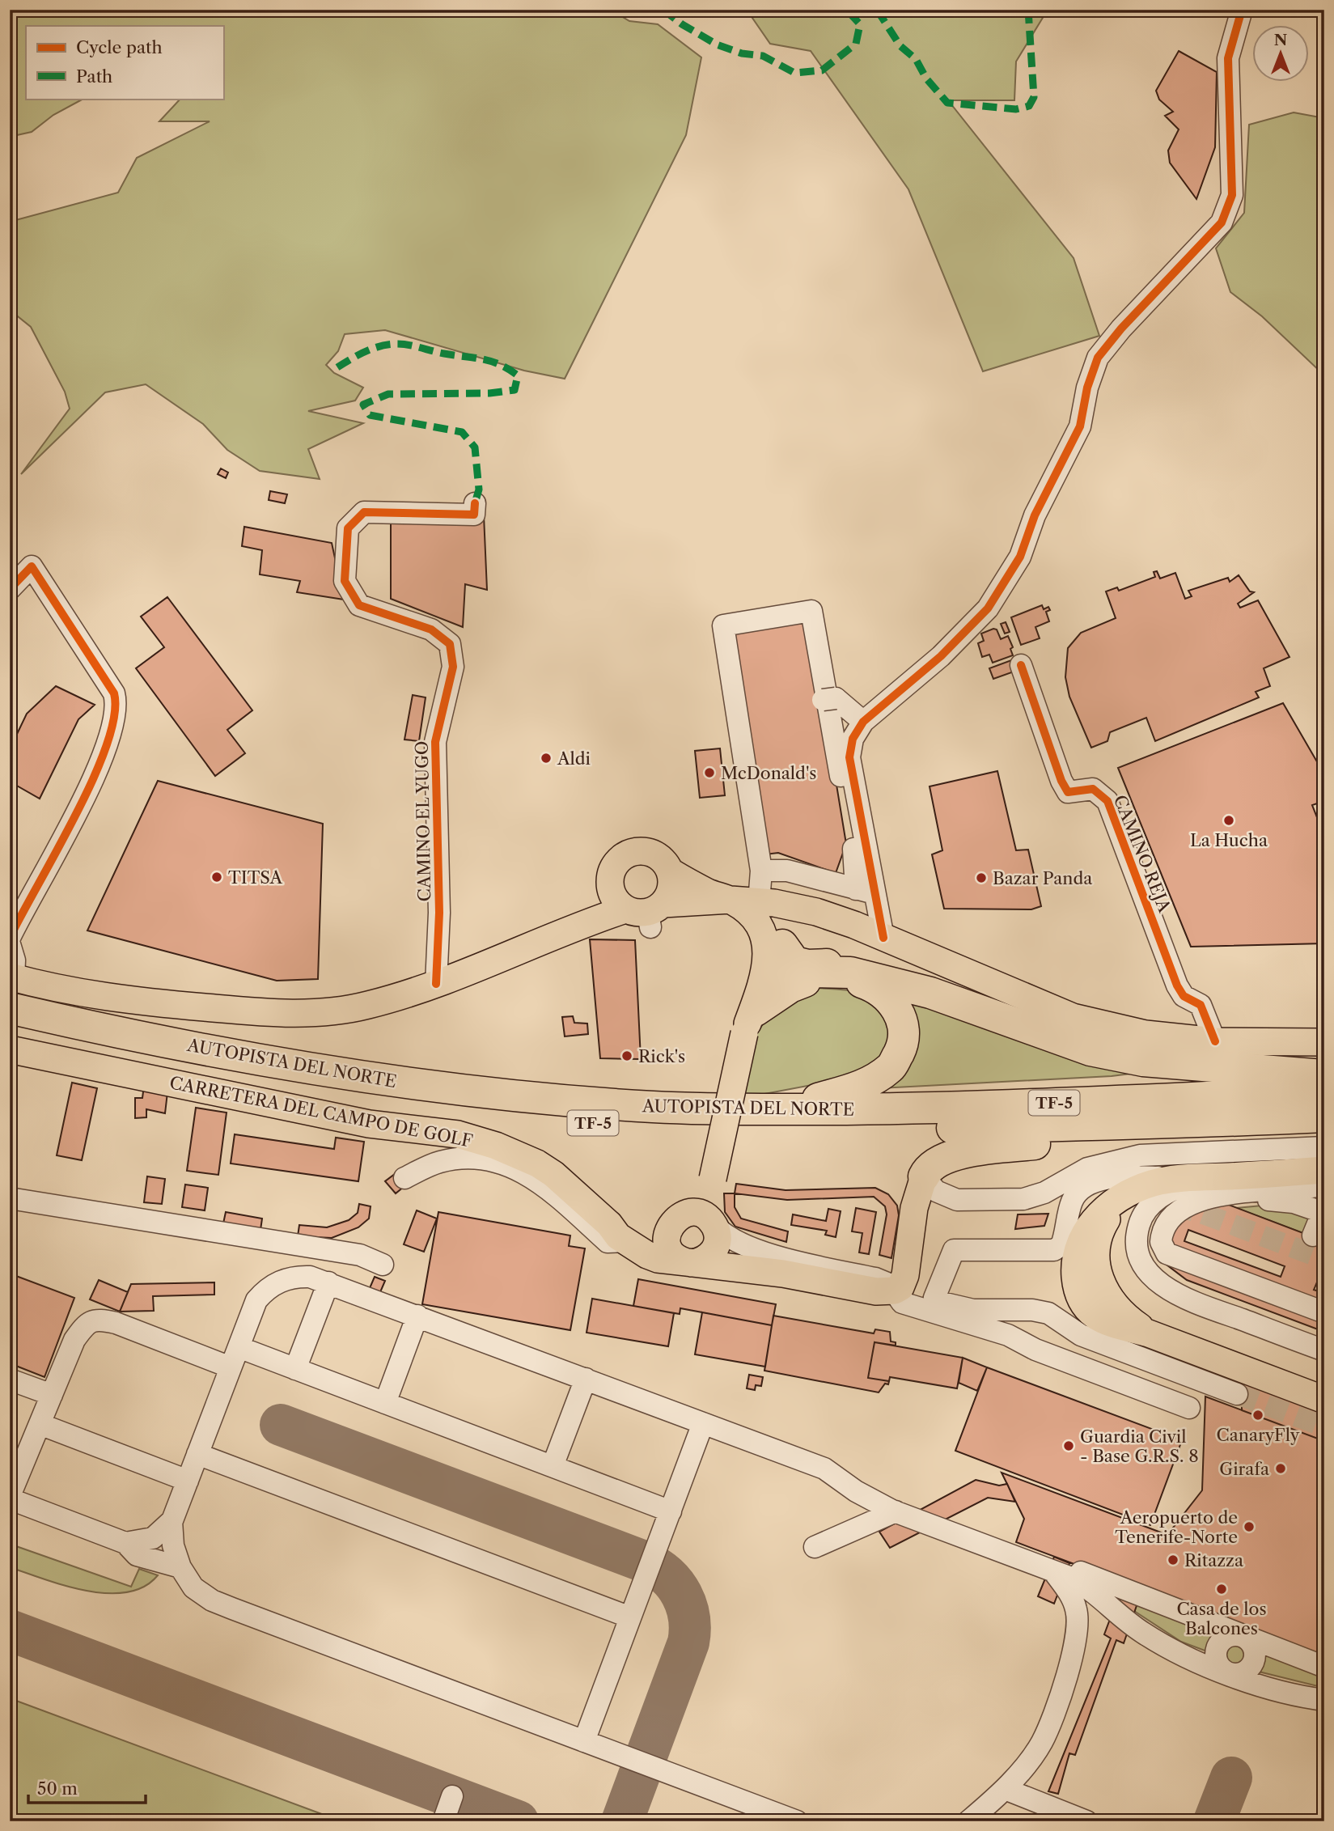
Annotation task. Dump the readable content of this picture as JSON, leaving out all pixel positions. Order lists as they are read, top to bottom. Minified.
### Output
{"streets":{"highway":["AUTOPISTA DEL NORTE","TF-5"],"main road":["CARRETERA DEL CAMPO DE GOLF"],"street":["CAMINO EL YUGO","CAMINO REJA"]},"places":["Aldi","McDonald's","La Hucha","TITSA","Bazar Panda","Rick's","CanaryFly","Guardia Civil - Base G.R.S. 8","Girafa","Aeropuerto de Tenerife-Norte","Ritazza","Casa de los Balcones"],"legend":["Cycle path","Path"],"scale_bar":"50 m","north":"top"}
